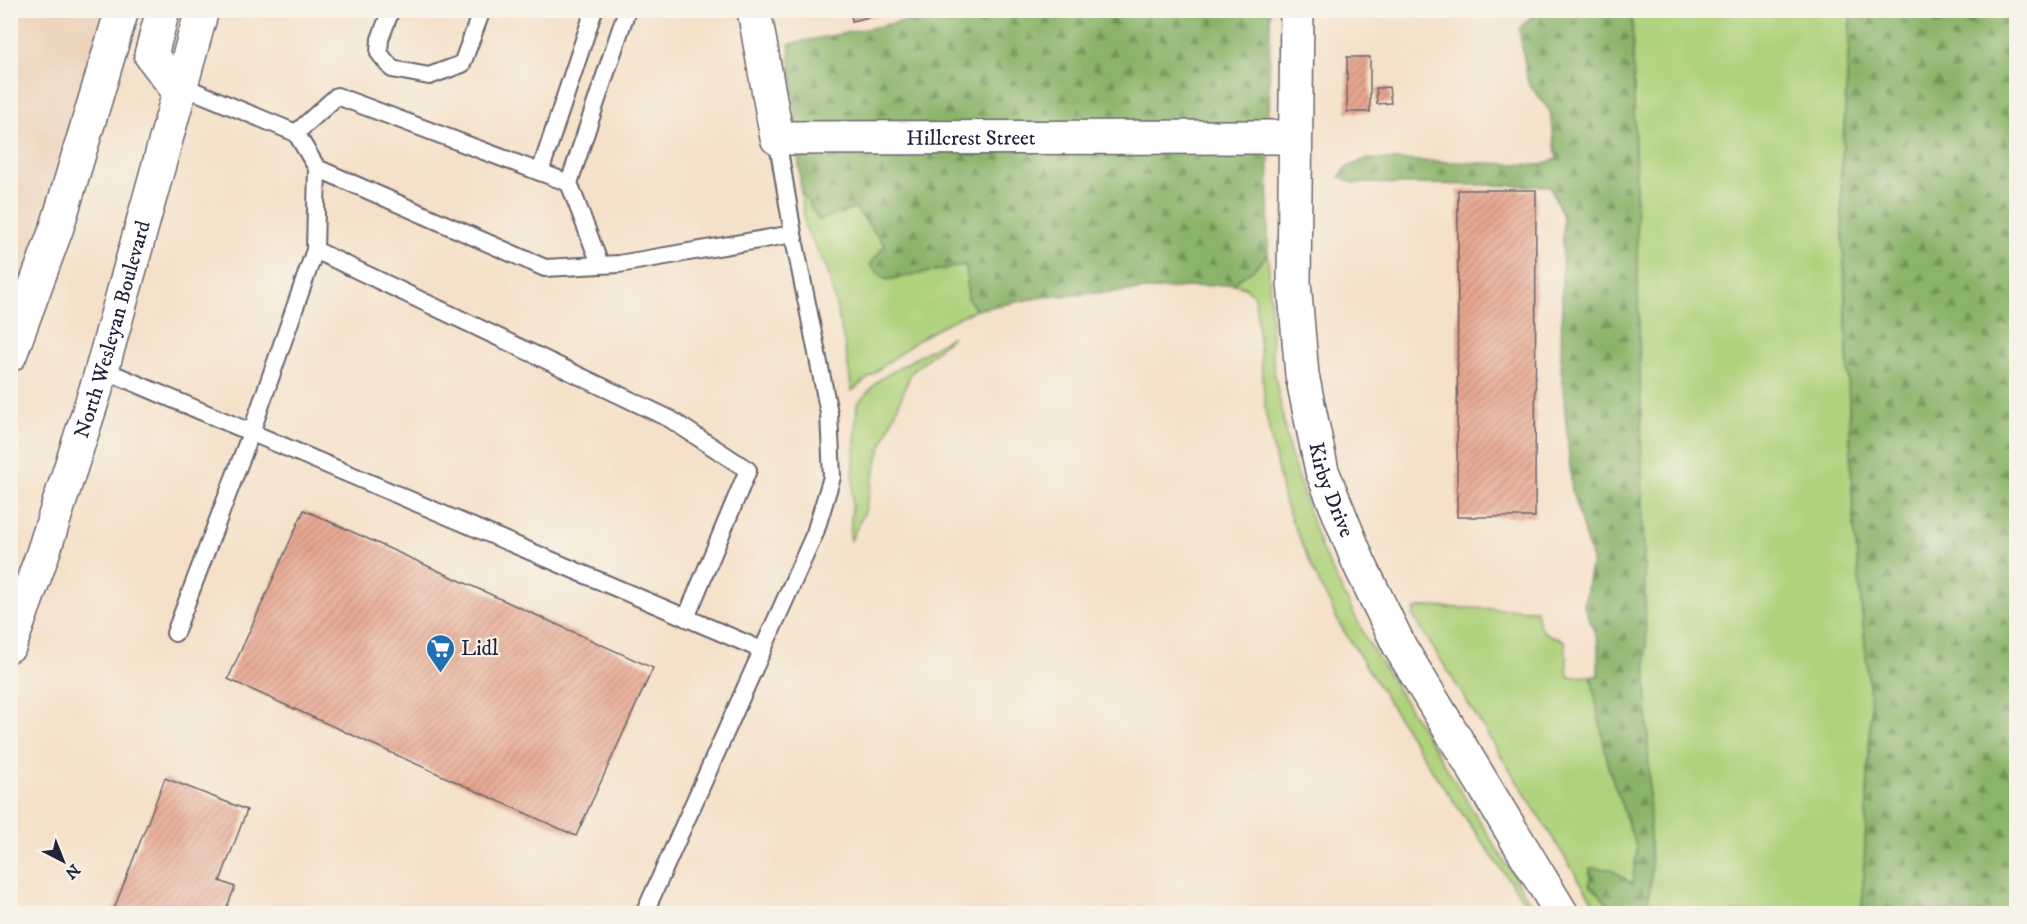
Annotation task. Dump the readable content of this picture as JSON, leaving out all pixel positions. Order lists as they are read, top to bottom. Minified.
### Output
{"streets":{"main road":["Hillcrest Street","North Wesleyan Boulevard","Kirby Drive"]},"crossings":[["Hillcrest Street","Kirby Drive"]],"places":{"supermarket":["Lidl"]},"north":"bottom right"}
